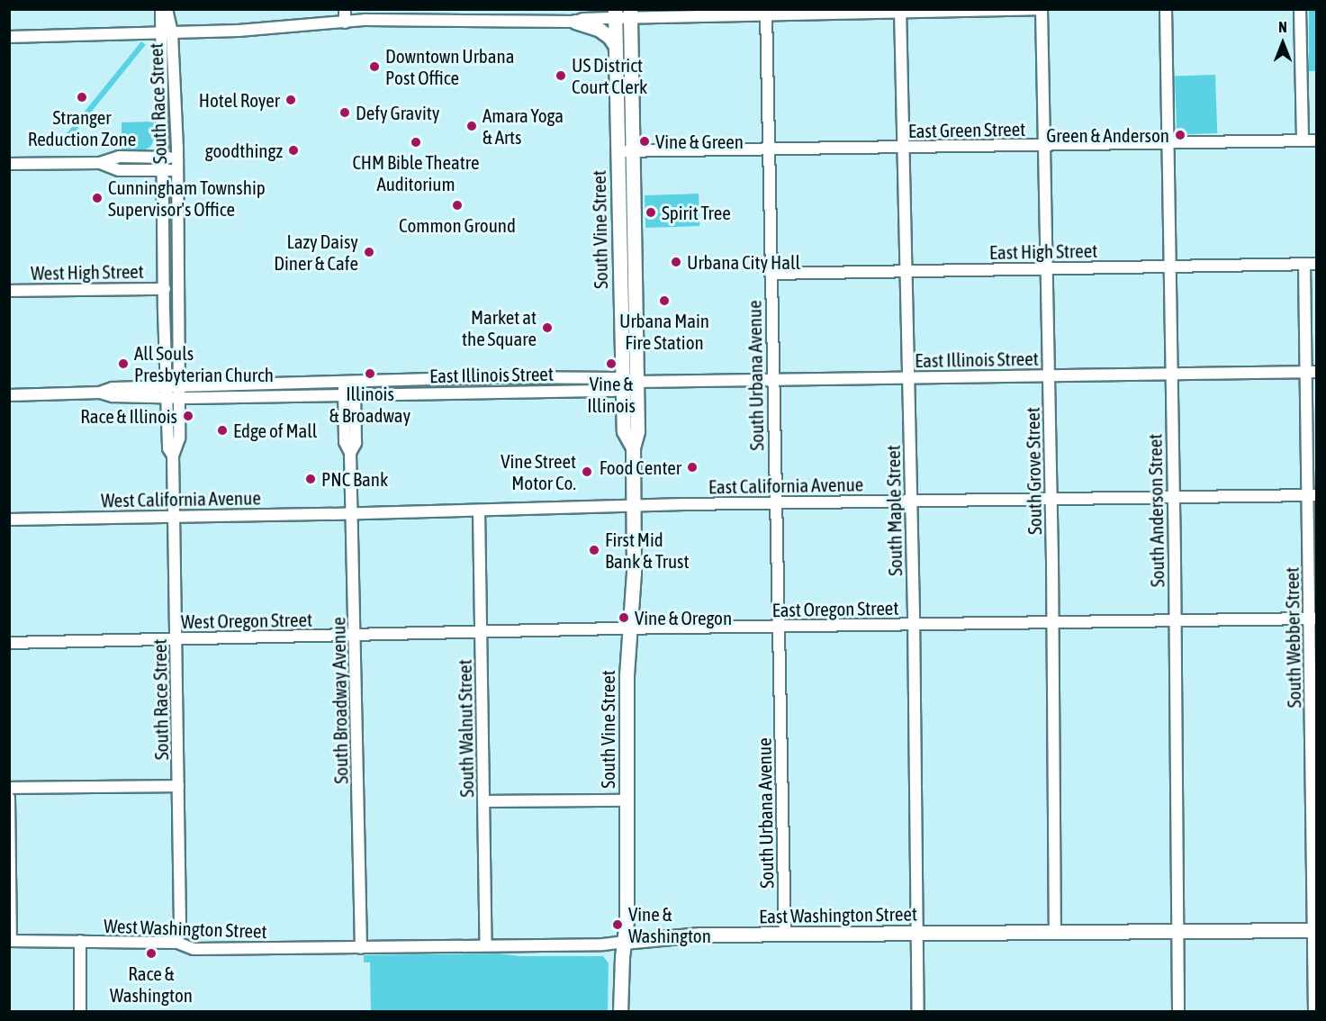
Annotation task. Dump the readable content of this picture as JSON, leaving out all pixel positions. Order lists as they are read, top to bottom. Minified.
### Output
{"streets":{"main road":["South Vine Street","East Washington Street"],"street":["South Race Street","East Green Street","East High Street","West High Street","East Illinois Street","South Urbana Avenue","South Grove Street","East California Avenue","West California Avenue","South Maple Street","South Anderson Street","East Oregon Street","West Oregon Street","South Webber Street","South Broadway Avenue","South Walnut Street","West Washington Street"]},"crossings":[["South Race Street","West High Street"],["South Race Street","East Illinois Street"],["South Race Street","West California Avenue"],["South Race Street","West Oregon Street"],["South Race Street","West Washington Street"],["East Green Street","South Vine Street"],["East Green Street","South Urbana Avenue"],["East Green Street","South Grove Street"],["East Green Street","South Maple Street"],["East Green Street","South Anderson Street"],["South Vine Street","East Illinois Street"],["South Vine Street","East California Avenue"],["South Vine Street","East Oregon Street"],["South Vine Street","East Washington Street"],["East High Street","South Urbana Avenue"],["East High Street","South Grove Street"],["East High Street","South Maple Street"],["East High Street","South Anderson Street"],["East High Street","South Webber Street"],["East Illinois Street","South Urbana Avenue"],["East Illinois Street","South Grove Street"],["East Illinois Street","South Maple Street"],["East Illinois Street","South Anderson Street"],["East Illinois Street","South Webber Street"],["East Illinois Street","South Broadway Avenue"],["South Urbana Avenue","East California Avenue"],["South Urbana Avenue","East Oregon Street"],["South Urbana Avenue","East Washington Street"],["South Grove Street","East California Avenue"],["South Grove Street","East Oregon Street"],["South Grove Street","East Washington Street"],["East California Avenue","West California Avenue"],["East California Avenue","South Maple Street"],["East California Avenue","South Anderson Street"],["East California Avenue","South Webber Street"],["East California Avenue","South Broadway Avenue"],["East California Avenue","South Walnut Street"],["West California Avenue","South Broadway Avenue"],["South Maple Street","East Oregon Street"],["South Maple Street","East Washington Street"],["South Anderson Street","East Oregon Street"],["South Anderson Street","East Washington Street"],["East Oregon Street","West Oregon Street"],["East Oregon Street","South Webber Street"],["East Oregon Street","South Broadway Avenue"],["East Oregon Street","South Walnut Street"],["West Oregon Street","South Broadway Avenue"],["South Webber Street","East Washington Street"],["South Broadway Avenue","East Washington Street"],["South Broadway Avenue","West Washington Street"],["South Walnut Street","East Washington Street"],["East Washington Street","West Washington Street"]],"places":["Downtown Urbana Post Office","US District Court Clerk","Stranger Reduction Zone","Hotel Royer","Defy Gravity","Amara Yoga & Arts","Green & Anderson","Vine & Green","CHM Bible Theatre Auditorium","goodthingz","Cunningham Township Supervisor's Office","Common Ground","Spirit Tree","Lazy Daisy Diner & Cafe","Urbana City Hall","Urbana Main Fire Station","Market at the Square","All Souls Presbyterian Church","Vine & Illinois","Illinois & Broadway","Race & Illinois","Edge of Mall","Food Center","Vine Street Motor Co.","PNC Bank","First Mid Bank & Trust","Vine & Oregon","Vine & Washington","Race & Washington"],"north":"top"}
